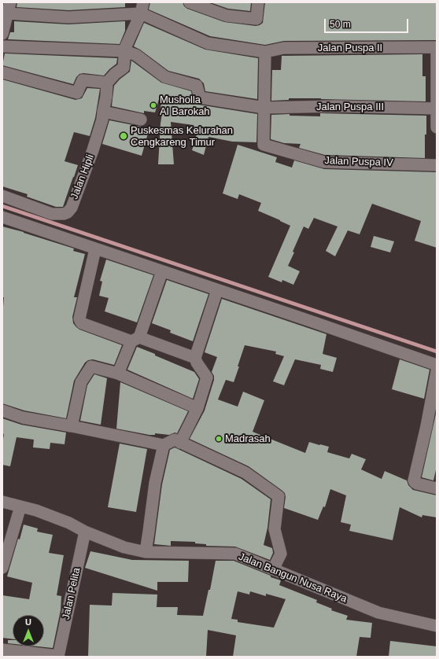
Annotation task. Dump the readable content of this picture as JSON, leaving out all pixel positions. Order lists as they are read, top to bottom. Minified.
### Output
{"streets":{"street":["Jalan Puspa II","Jalan Puspa III","Jalan Puspa IV","Jalan Hipli","Jalan Bangun Nusa Raya","Jalan Pelita"]},"crossings":[["Jalan Puspa III","Jalan Puspa IV"],["Jalan Bangun Nusa Raya","Jalan Pelita"]],"places":["Musholla Al Barokah","Puskesmas Kelurahan Cengkareng Timur","Madrasah"],"scale_bar":"50 m","north":"top"}
